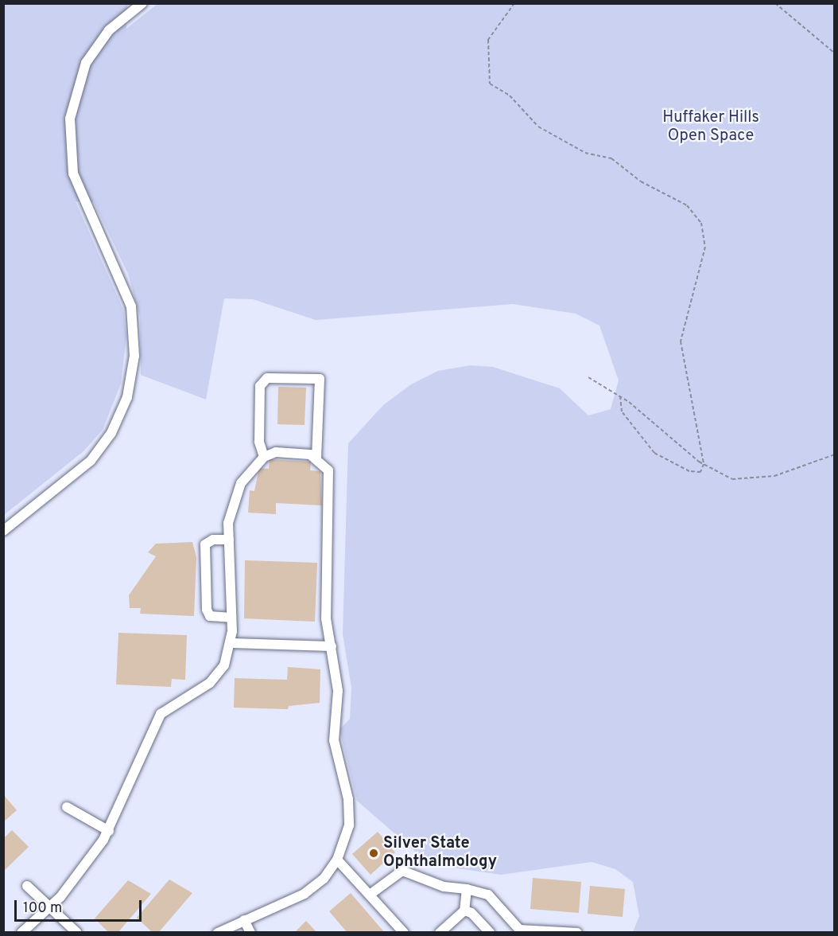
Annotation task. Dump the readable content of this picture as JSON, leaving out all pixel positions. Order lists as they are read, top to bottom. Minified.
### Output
{"parks":["Huffaker Hills Open Space"],"places":["Silver State Ophthalmology"],"scale_bar":"100 m"}
